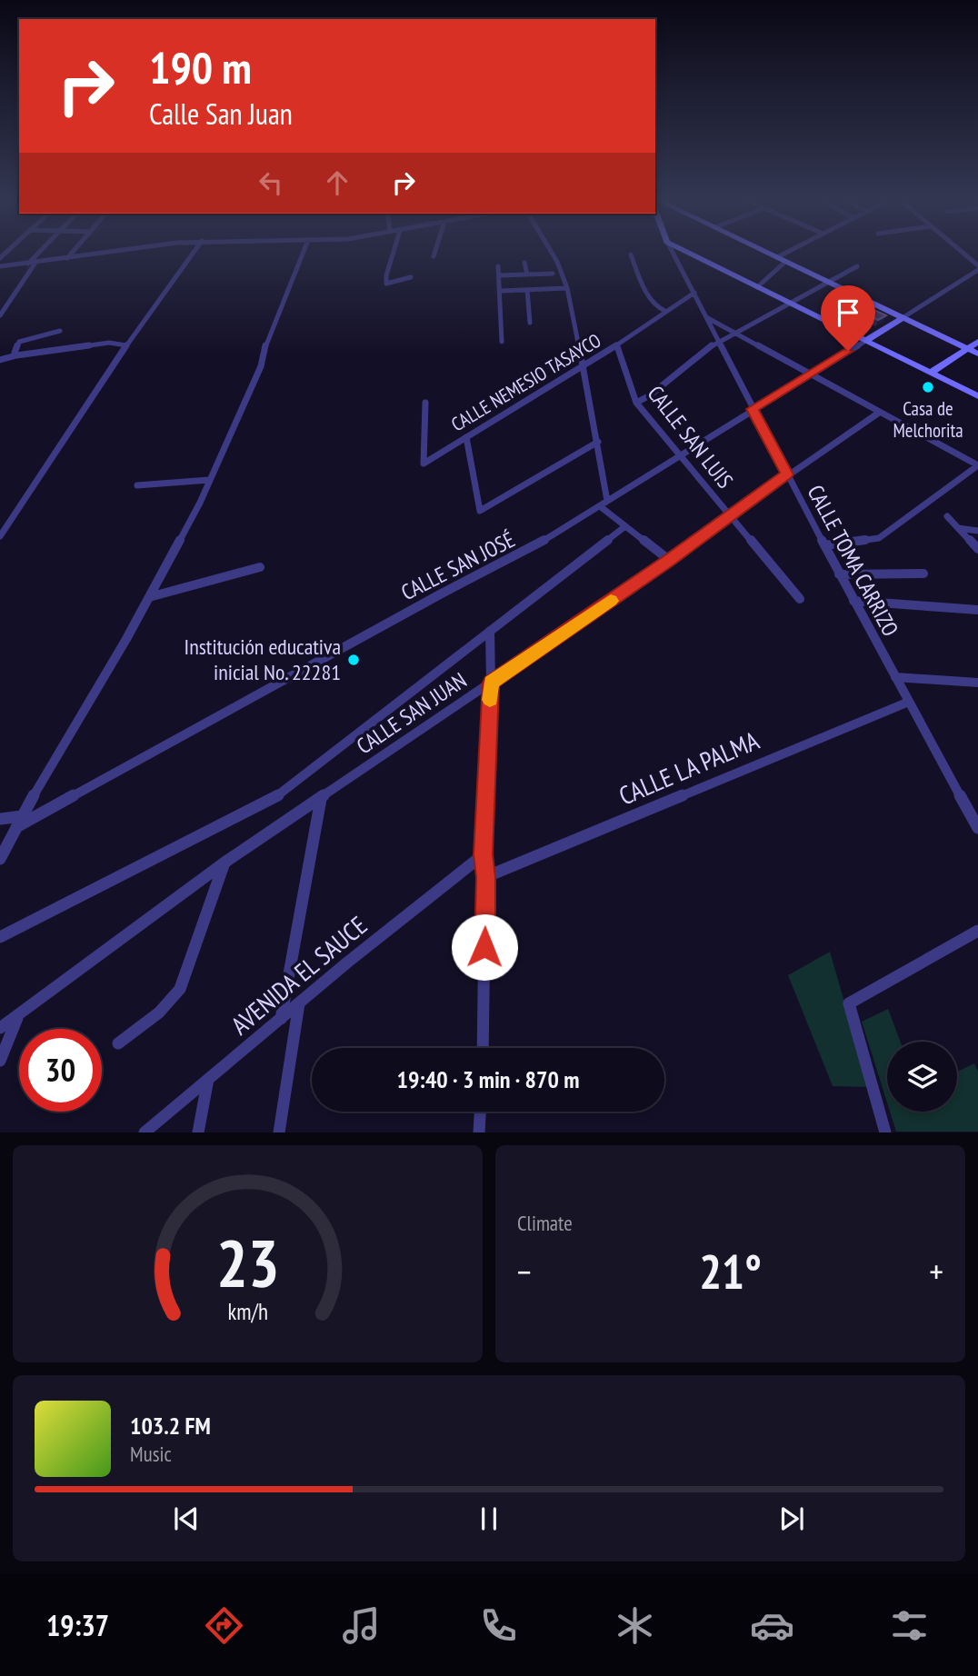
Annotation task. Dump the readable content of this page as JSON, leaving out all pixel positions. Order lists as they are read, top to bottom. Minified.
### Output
{"streets":{"street":["CALLE NEMESIO TASAYCO","CALLE SAN LUIS","CALLE TOMA CARRIZO","CALLE SAN JOSÉ","CALLE SAN JUAN","CALLE LA PALMA","AVENIDA EL SAUCE"]},"crossings":[["CALLE NEMESIO TASAYCO","CALLE SAN LUIS"],["CALLE NEMESIO TASAYCO","CALLE TOMA CARRIZO"],["CALLE SAN LUIS","CALLE SAN JOSÉ"],["CALLE SAN LUIS","CALLE SAN JUAN"],["CALLE TOMA CARRIZO","CALLE SAN JOSÉ"],["CALLE TOMA CARRIZO","CALLE SAN JUAN"],["CALLE TOMA CARRIZO","CALLE LA PALMA"]],"places":["Casa de Melchorita","Institución educativa inicial No. 22281"],"page":{"turn":["190 m","Calle San Juan"],"limit":"30","trip":"19:40 · 3 min · 870 m","tile":"Climate","heat":["−","21°","+"],"song":["103.2 FM","Music"],"tabs":"19:37","gauge":["23","km/h"]}}
